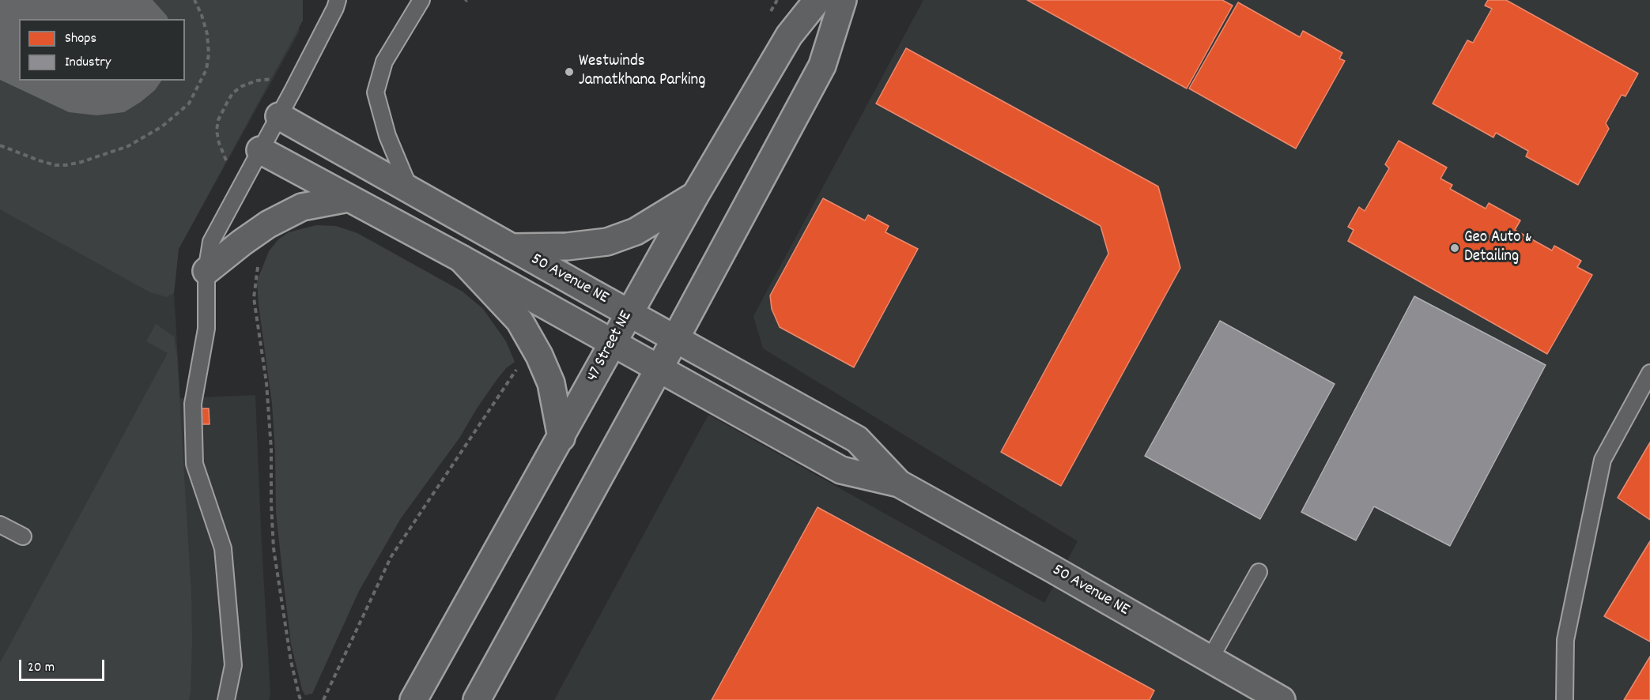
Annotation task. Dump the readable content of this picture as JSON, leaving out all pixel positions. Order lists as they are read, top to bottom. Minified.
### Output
{"streets":{"street":["50 Avenue NE","47 Street NE"]},"crossings":[["50 Avenue NE","47 Street NE"]],"places":["Westwinds Jamatkhana Parking","Geo Auto & Detailing"],"legend":["Shops","Industry"],"scale_bar":"20 m"}
